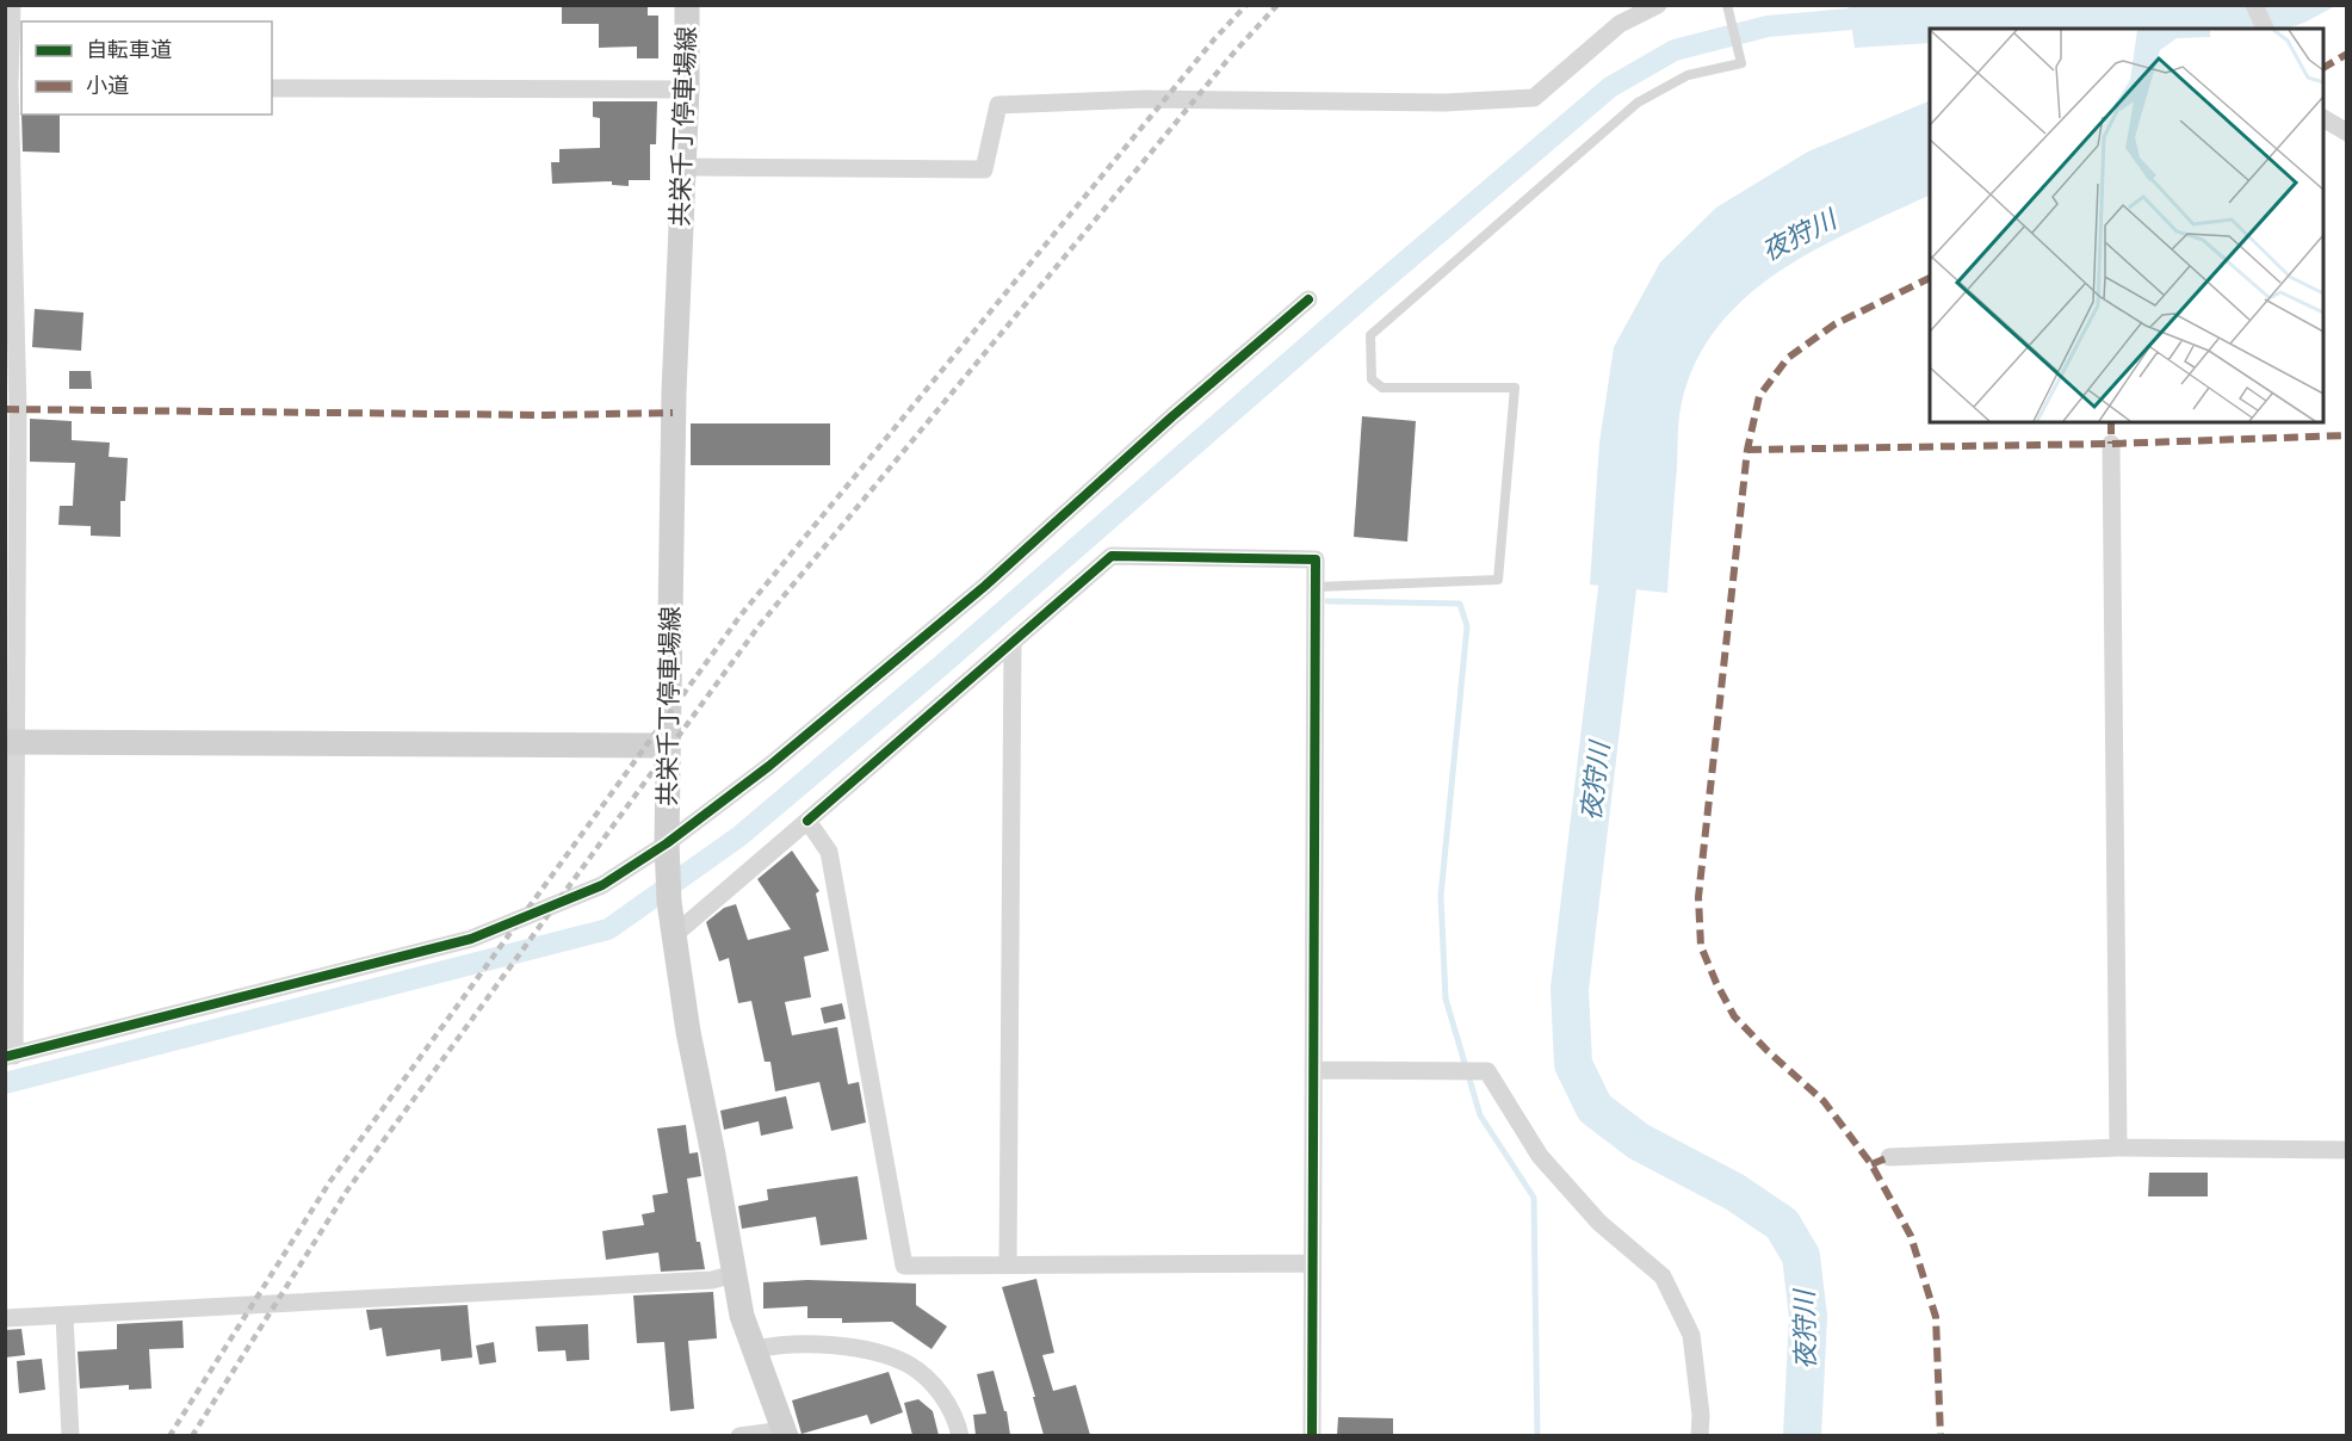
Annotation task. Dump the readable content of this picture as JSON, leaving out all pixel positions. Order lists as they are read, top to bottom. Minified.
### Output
{"streets":{"main road":["共栄千丁停車場線"]},"water":["夜狩川"],"legend":["自転車道","小道"]}
